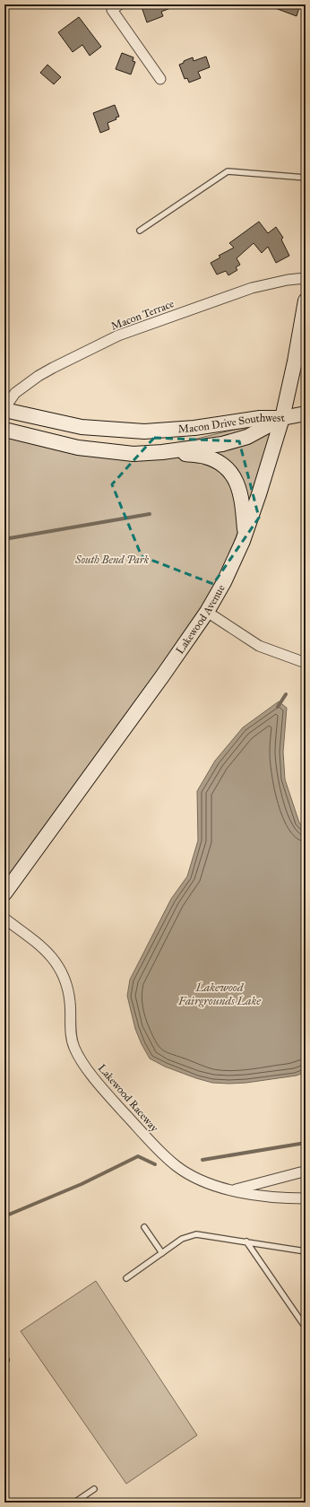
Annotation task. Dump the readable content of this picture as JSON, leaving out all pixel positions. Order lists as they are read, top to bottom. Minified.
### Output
{"streets":{"main road":["Macon Drive Southwest","Lakewood Avenue"],"street":["Macon Terrace","Lakewood Raceway"]},"crossings":[["Macon Terrace","Macon Drive Southwest"],["Macon Drive Southwest","Lakewood Avenue"]],"water":["Lakewood Fairgrounds Lake"],"parks":["South Bend Park"]}
